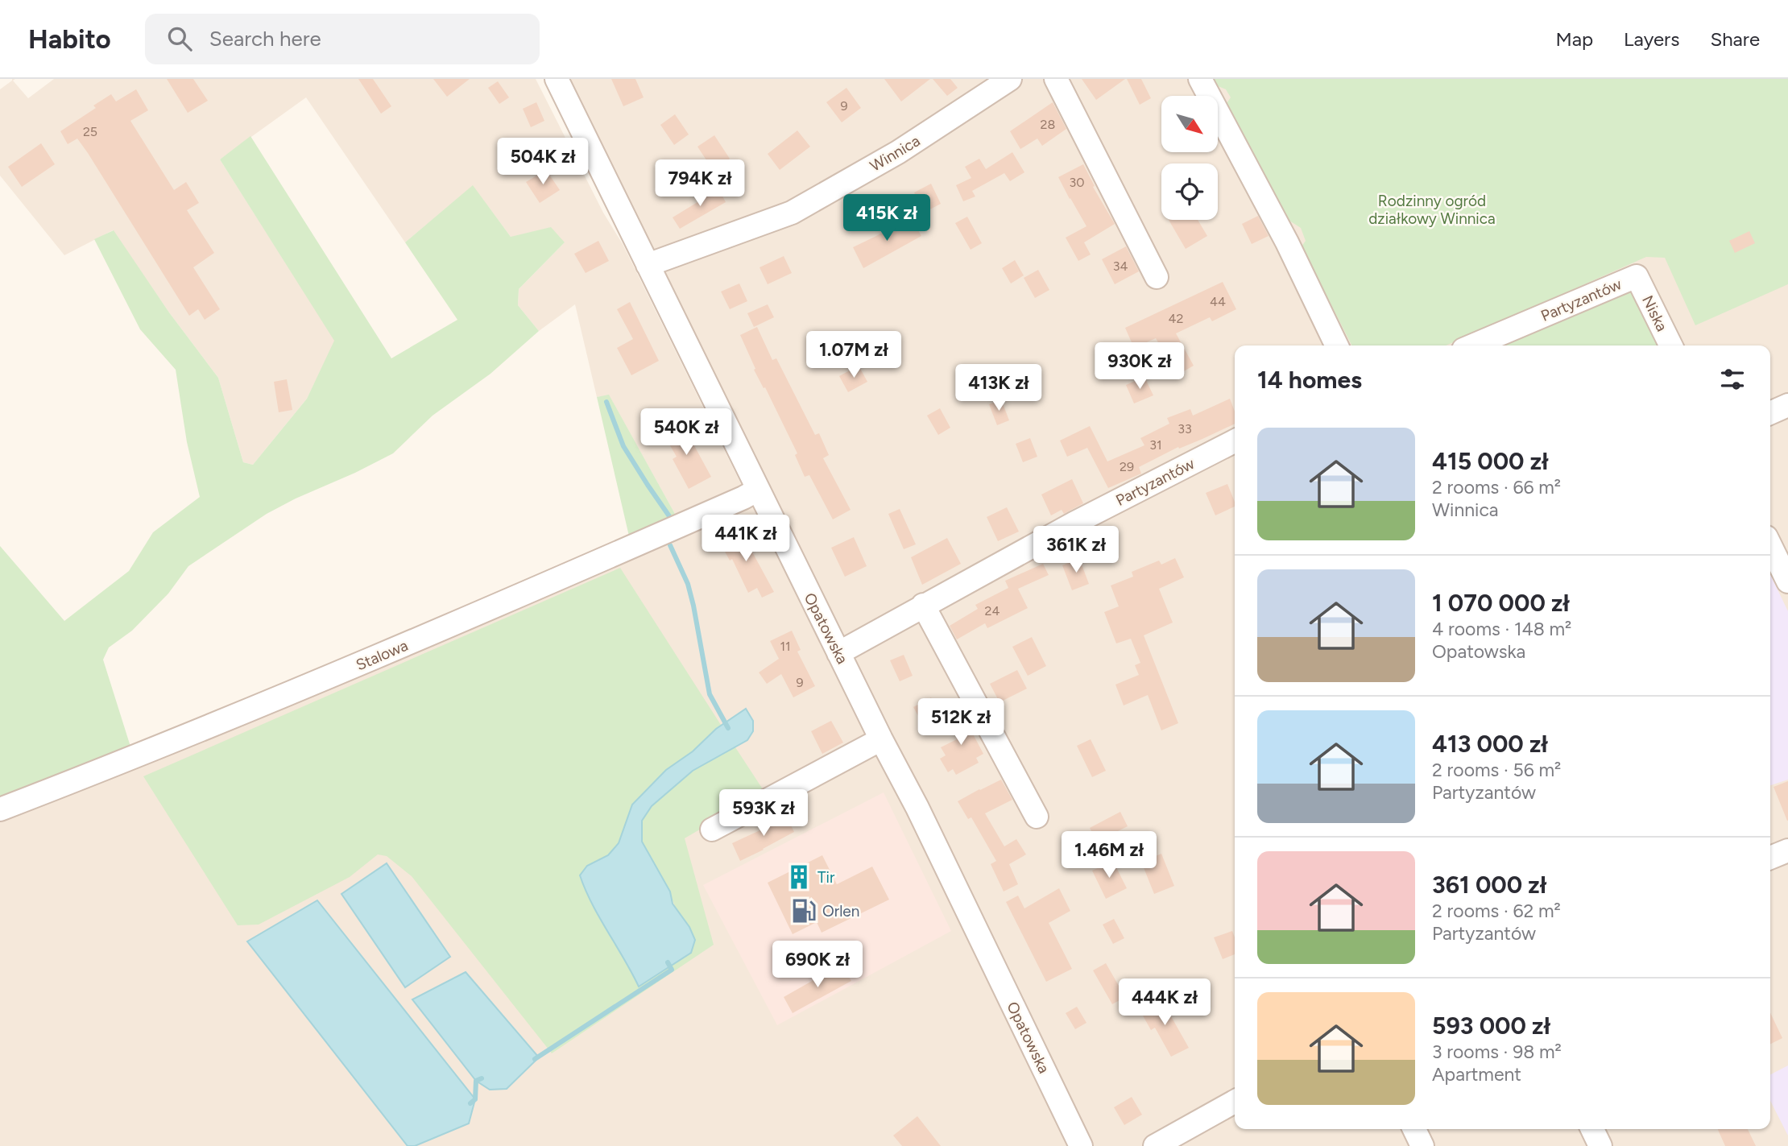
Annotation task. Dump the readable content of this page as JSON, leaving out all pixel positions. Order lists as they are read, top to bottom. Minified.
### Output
{"streets":{"street":["Winnica","Partyzantów","Niska","Opatowska","Stalowa"]},"crossings":[["Winnica","Opatowska"],["Partyzantów","Niska"],["Partyzantów","Opatowska"],["Opatowska","Stalowa"]],"parks":["Rodzinny ogród działkowy Winnica"],"places":{"building":["Tir"],"fuel station":["Orlen"]},"house_numbers":["9","28","25","30","34","44","42","33","31","29","24","11","9"],"north":"bottom right","page":{"header":"Habito","search":"Search here","nav":["Map","Layers","Share"],"price":["504K zł","794K zł","415K zł","1.07M zł","930K zł","413K zł","540K zł","441K zł","361K zł","512K zł","593K zł","1.46M zł","690K zł","444K zł"],"heading":"14 homes","list":[{"name":"415 000 zł","note":"2 rooms · 66 m² · Winnica"},{"name":"1 070 000 zł","note":"4 rooms · 148 m² · Opatowska"},{"name":"413 000 zł","note":"2 rooms · 56 m² · Partyzantów"},{"name":"361 000 zł","note":"2 rooms · 62 m² · Partyzantów"},{"name":"593 000 zł","note":"3 rooms · 98 m² · Apartment"}]}}
